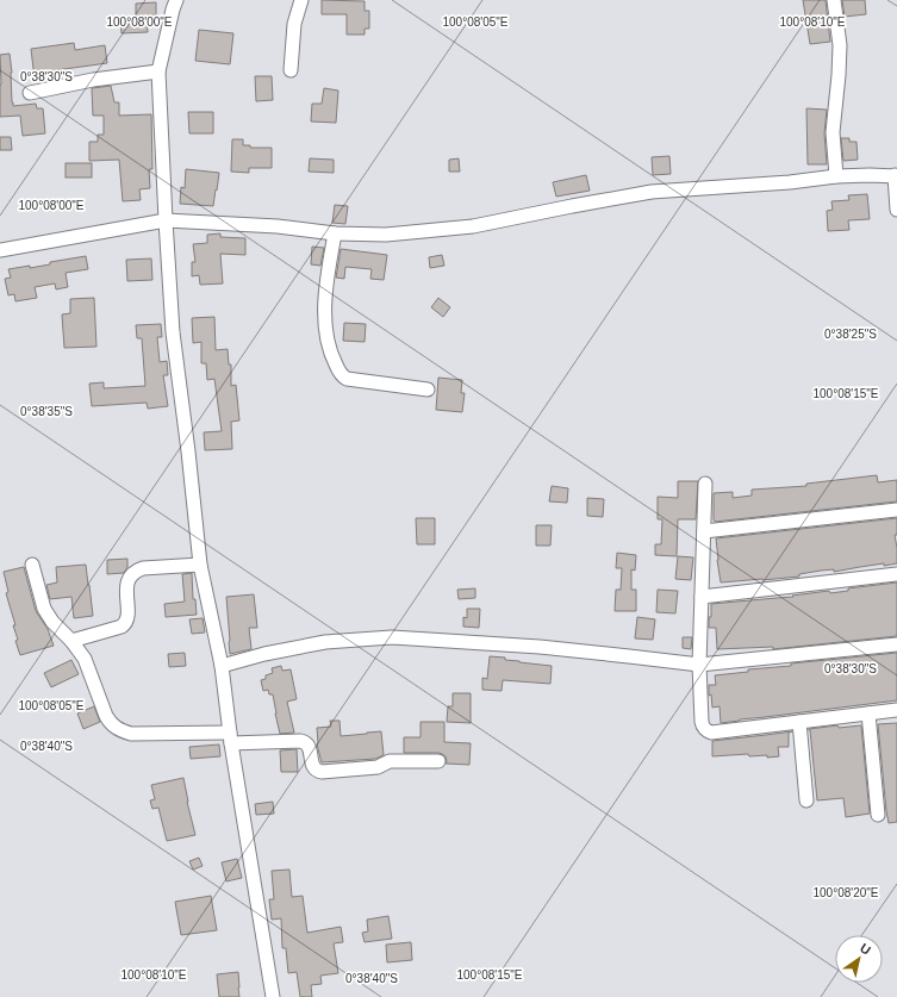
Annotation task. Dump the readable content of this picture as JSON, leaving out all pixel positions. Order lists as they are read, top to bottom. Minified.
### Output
{"north":"top right","coordinates":["100°08'00\"E","100°08'05\"E","100°08'10\"E","0°38'30\"S","0°38'25\"S","100°08'15\"E","0°38'35\"S","0°38'40\"S","100°08'20\"E"]}
